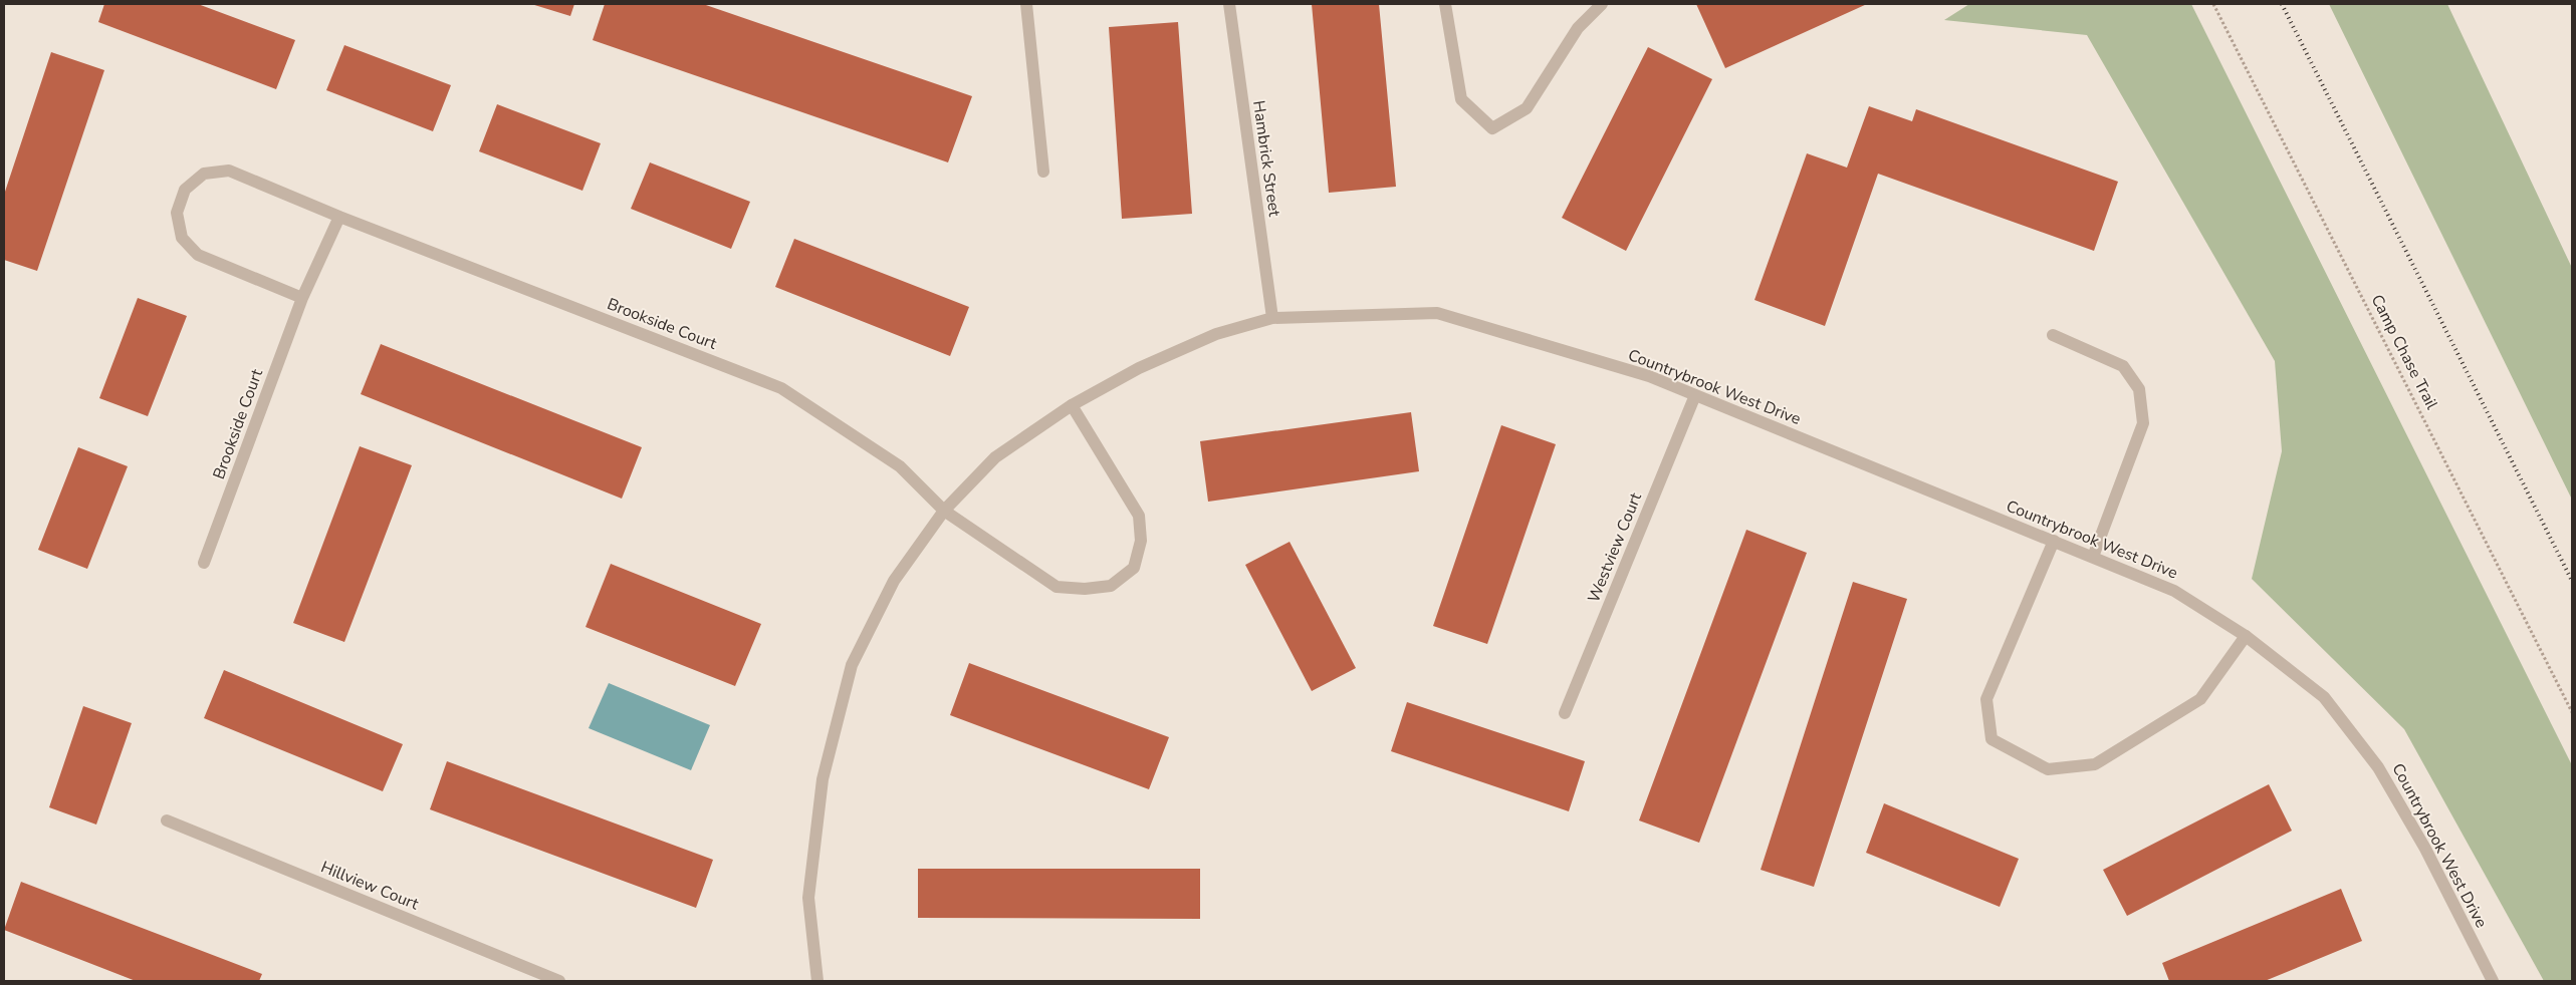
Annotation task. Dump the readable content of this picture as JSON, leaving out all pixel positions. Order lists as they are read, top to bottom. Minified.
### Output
{"streets":{"street":["Hambrick Street","Brookside Court","Countrybrook West Drive","Westview Court","Hillview Court"],"path":["Camp Chase Trail"]},"crossings":[["Hambrick Street","Countrybrook West Drive"],["Brookside Court","Countrybrook West Drive"],["Countrybrook West Drive","Westview Court"]]}
